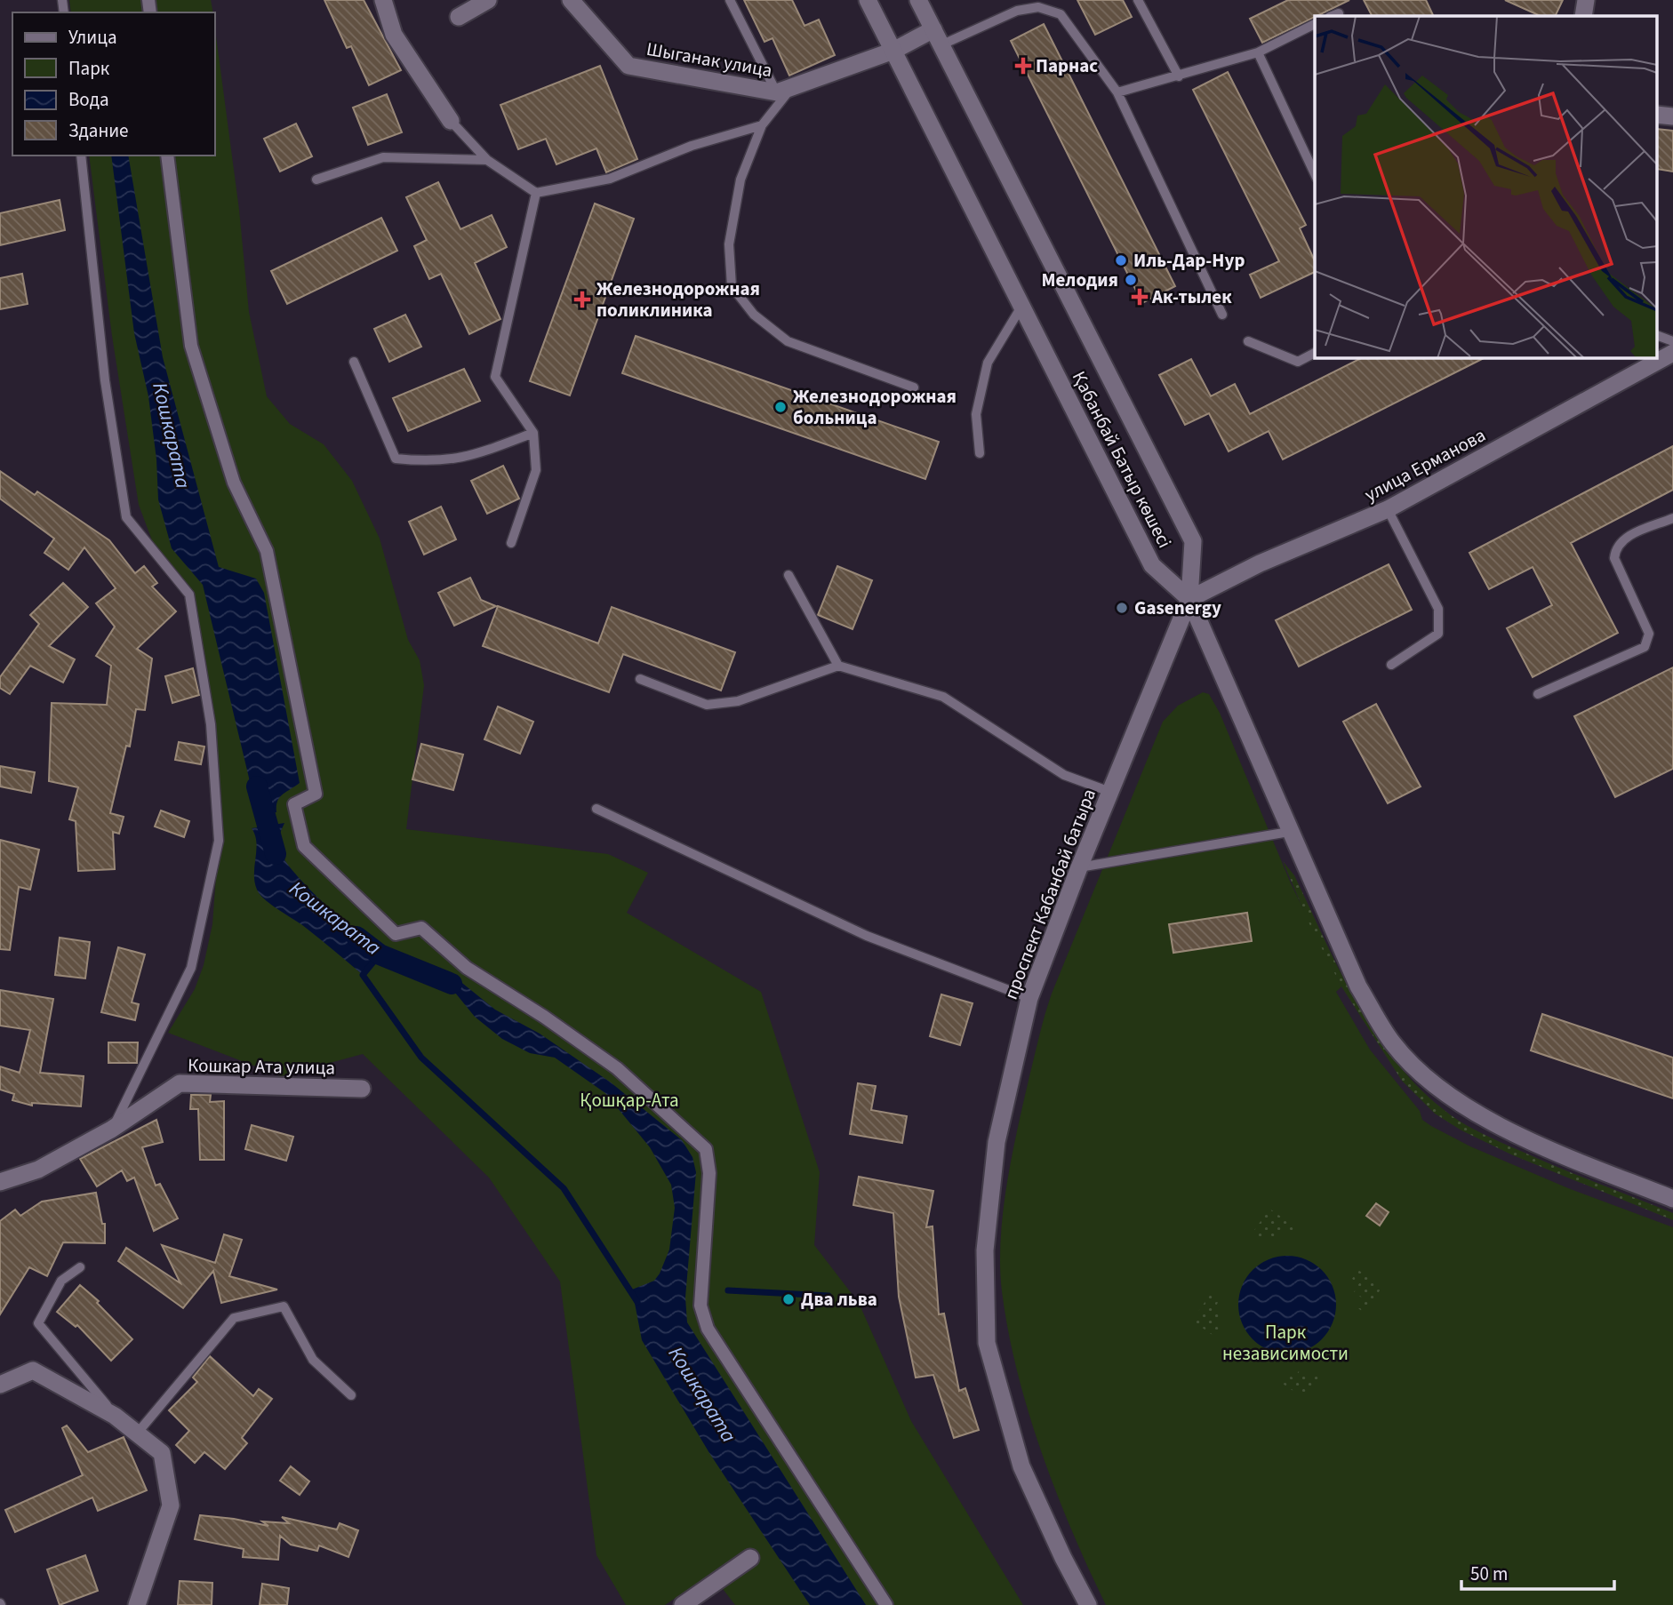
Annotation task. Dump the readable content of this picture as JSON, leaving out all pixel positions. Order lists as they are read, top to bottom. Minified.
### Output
{"streets":{"street":["Шыганак улица","Қабанбай Батыр көшесі","улица Ерманова","проспект Кабанбай батыра","Кошкар Ата улица"]},"crossings":[["Шыганак улица","Қабанбай Батыр көшесі"],["Қабанбай Батыр көшесі","улица Ерманова"],["Қабанбай Батыр көшесі","проспект Кабанбай батыра"],["улица Ерманова","проспект Кабанбай батыра"]],"water":["Кошкарата"],"parks":["Қошқар-Ата","Парк независимости"],"places":{"health":["Парнас","Ак-тылек","Железнодорожная поликлиника"],"other":["Иль-Дар-Нур","Мелодия","Железнодорожная больница","Gasenergy","Два льва"]},"legend":["Улица","Парк","Вода","Здание"],"scale_bar":"50 m"}
